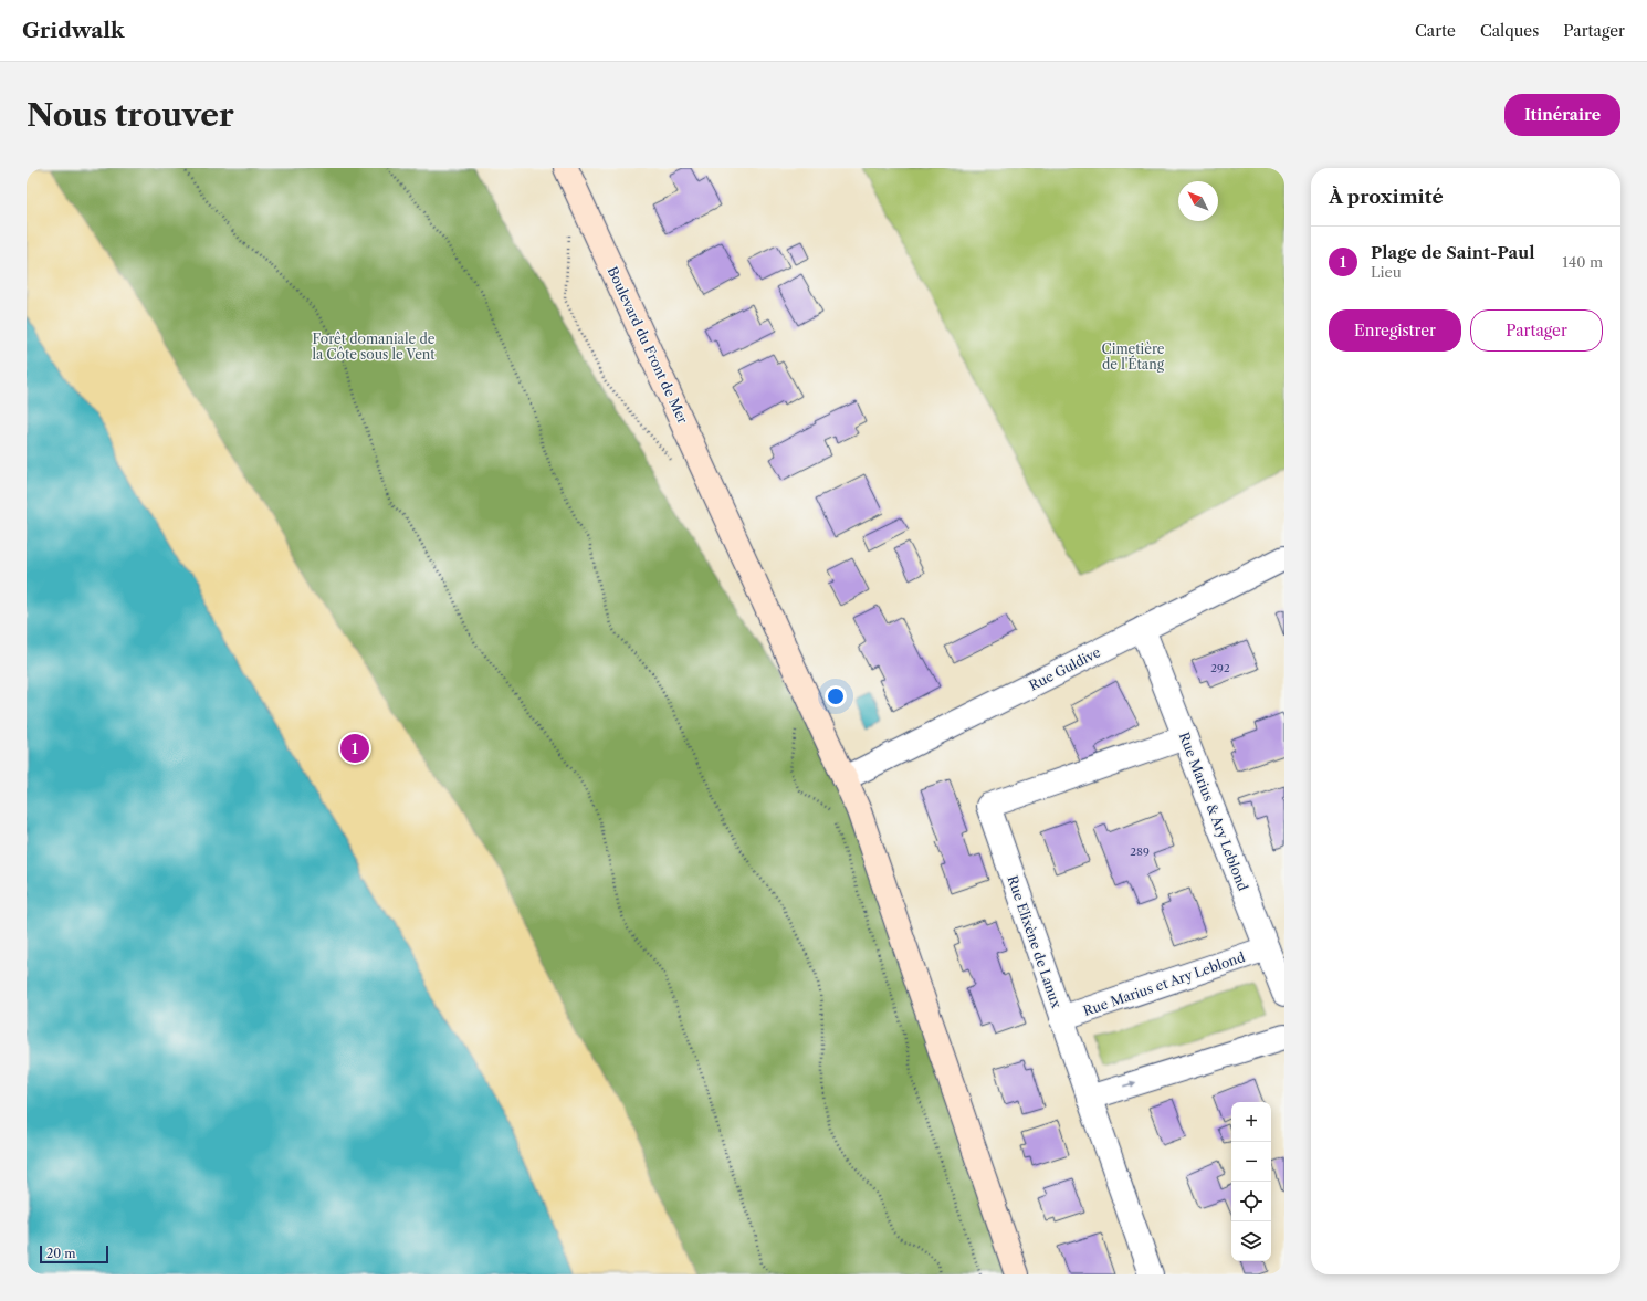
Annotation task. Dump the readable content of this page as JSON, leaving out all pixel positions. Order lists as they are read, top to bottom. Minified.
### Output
{"streets":{"main road":["Boulevard du Front de Mer"],"street":["Rue Guldive","Rue Marius & Ary Leblond","Rue Elixène de Lanux","Rue Marius et Ary Leblond"]},"crossings":[["Boulevard du Front de Mer","Rue Guldive"],["Rue Guldive","Rue Marius & Ary Leblond"],["Rue Marius & Ary Leblond","Rue Elixène de Lanux"],["Rue Marius & Ary Leblond","Rue Marius et Ary Leblond"],["Rue Elixène de Lanux","Rue Marius et Ary Leblond"]],"parks":["Forêt domaniale de la Côte sous le Vent","Cimetière de l'Étang"],"house_numbers":["292","289"],"scale_bar":"20 m","north":"top left","page":{"header":"Gridwalk","nav":["Carte","Calques","Partager"],"buttons":["Itinéraire",["Enregistrer","Partager"]],"title":"Nous trouver","heading":"À proximité","list":[{"mark":"1","name":"Plage de Saint-Paul","note":"Lieu","value":"140 m"}],"pins":"1","map_buttons":["+","−"],"scale":"20 m"}}
